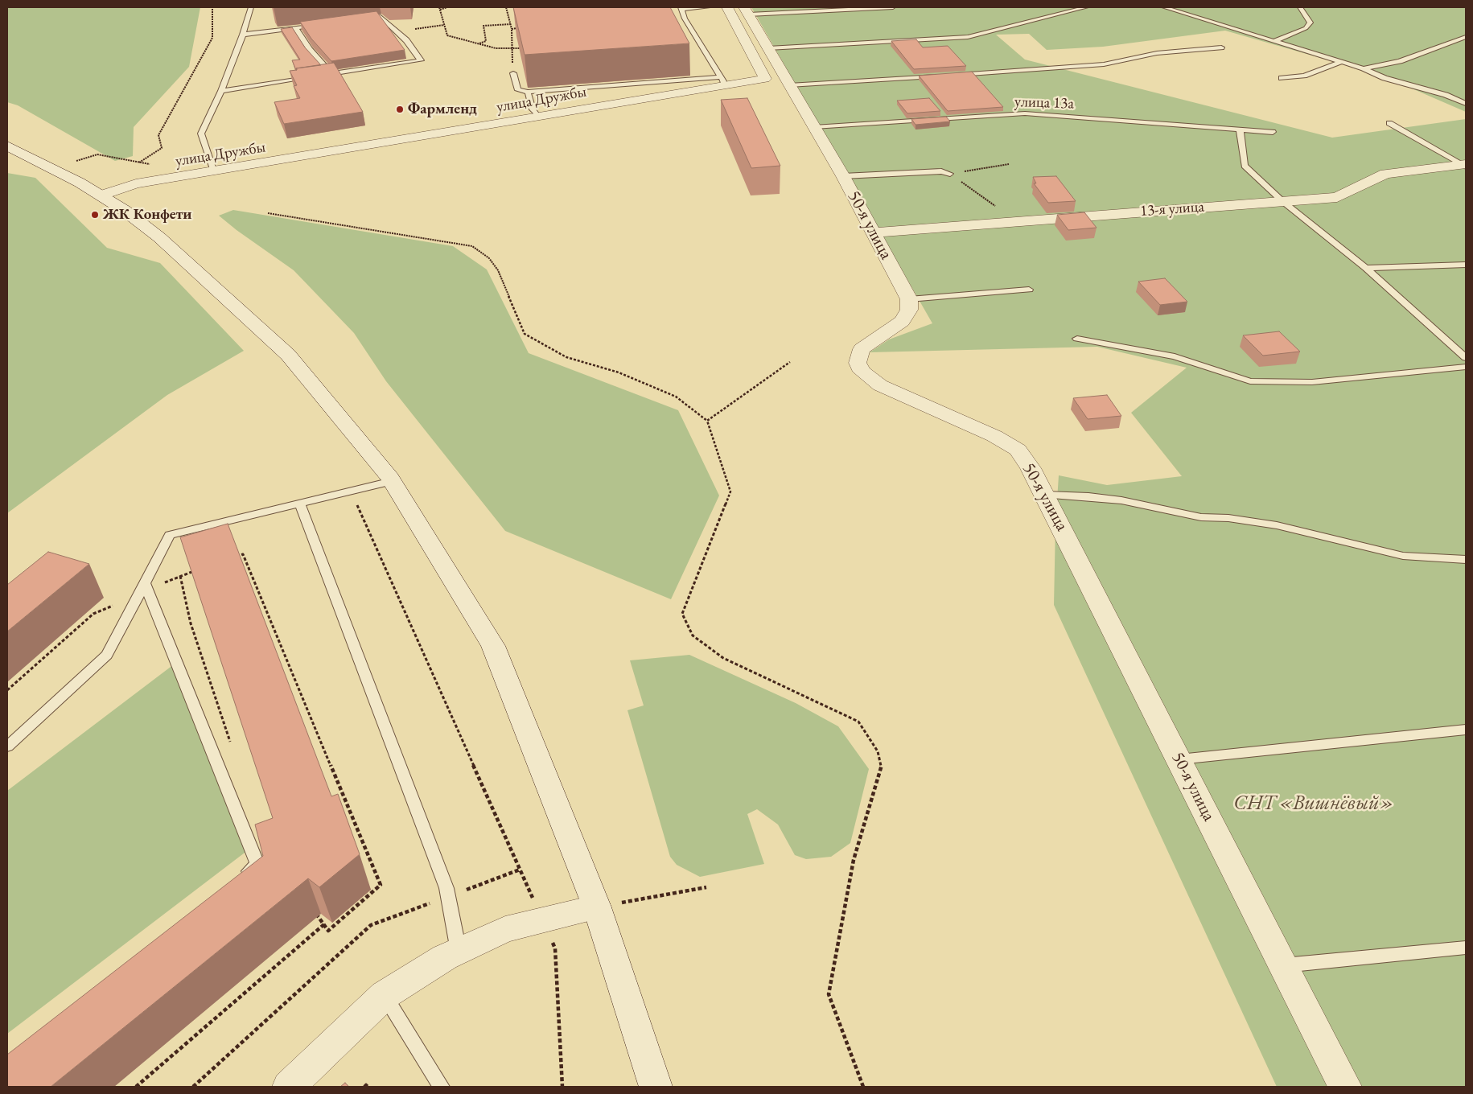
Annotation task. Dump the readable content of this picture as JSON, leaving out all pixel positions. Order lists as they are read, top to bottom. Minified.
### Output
{"streets":{"street":["улица Дружбы","13-я улица","50-я улица"],"lane":["улица 13а"]},"crossings":[["улица 13а","50-я улица"],["13-я улица","50-я улица"]],"parks":["СНТ «Вишнёвый»"],"places":["Фармленд","ЖК Конфети"]}
